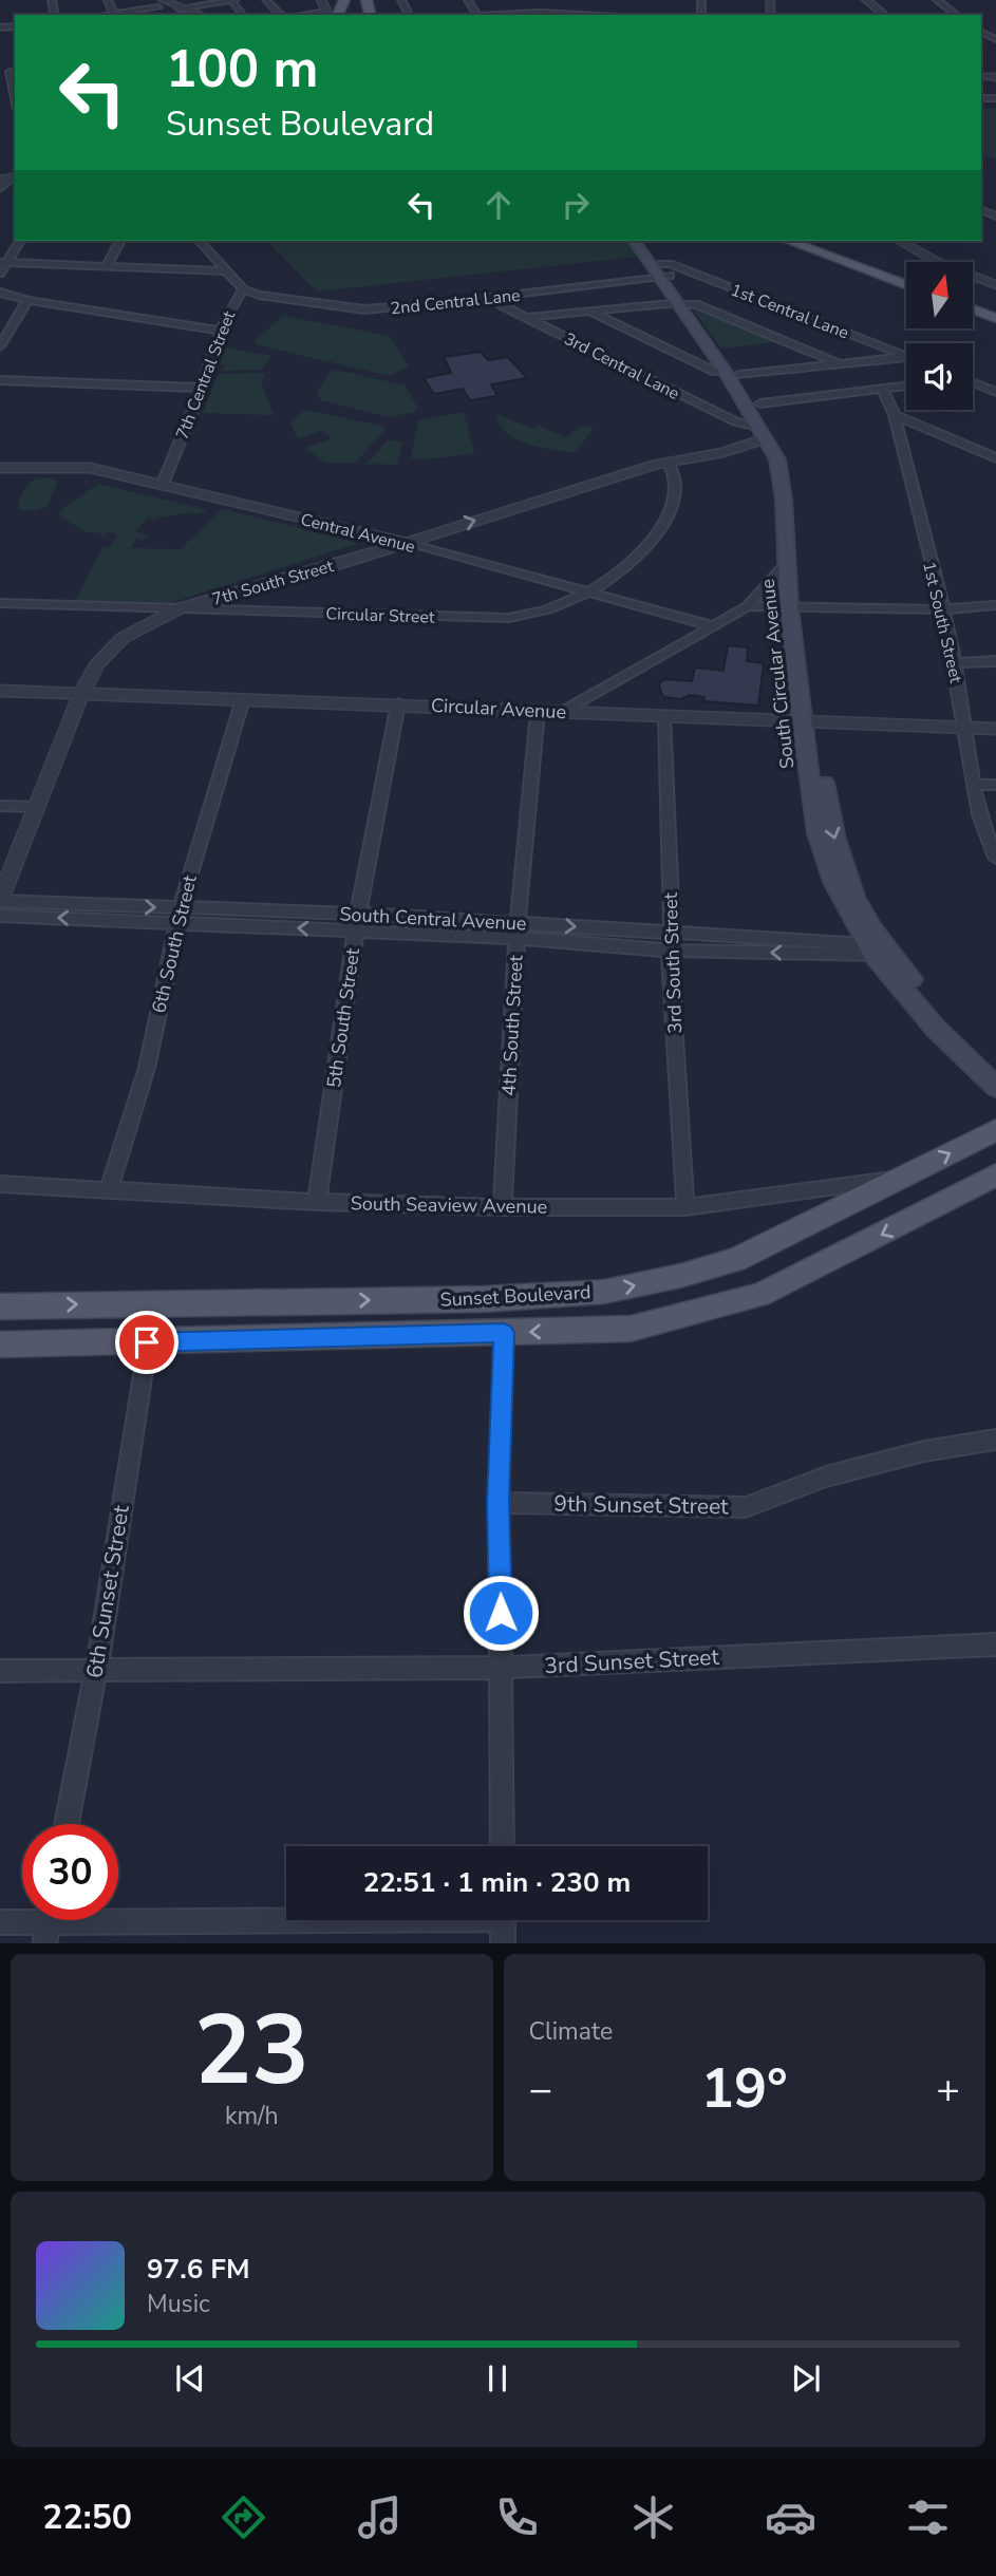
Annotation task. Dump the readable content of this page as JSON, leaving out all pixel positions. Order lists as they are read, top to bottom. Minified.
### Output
{"streets":{"main road":["South Circular Avenue","Sunset Boulevard"],"street":["2nd Central Lane","1st Central Lane","3rd Central Lane","7th Central Street","Central Avenue","7th South Street","Circular Street","1st South Street","Circular Avenue","South Central Avenue","6th South Street","3rd South Street","5th South Street","4th South Street","South Seaview Avenue","9th Sunset Street","6th Sunset Street","3rd Sunset Street"]},"crossings":[["2nd Central Lane","1st Central Lane"],["2nd Central Lane","3rd Central Lane"],["2nd Central Lane","7th Central Street"],["2nd Central Lane","South Circular Avenue"],["1st Central Lane","South Circular Avenue"],["3rd Central Lane","7th South Street"],["3rd Central Lane","South Circular Avenue"],["7th Central Street","Central Avenue"],["Central Avenue","7th South Street"],["Central Avenue","Circular Street"],["7th South Street","Circular Street"],["7th South Street","South Circular Avenue"],["7th South Street","Circular Avenue"],["7th South Street","South Central Avenue"],["1st South Street","Circular Avenue"],["South Circular Avenue","Circular Avenue"],["South Circular Avenue","South Central Avenue"],["Circular Avenue","6th South Street"],["Circular Avenue","3rd South Street"],["Circular Avenue","5th South Street"],["Circular Avenue","4th South Street"],["South Central Avenue","6th South Street"],["South Central Avenue","3rd South Street"],["South Central Avenue","5th South Street"],["South Central Avenue","4th South Street"],["6th South Street","South Seaview Avenue"],["3rd South Street","South Seaview Avenue"],["5th South Street","South Seaview Avenue"],["4th South Street","South Seaview Avenue"],["South Seaview Avenue","Sunset Boulevard"],["Sunset Boulevard","6th Sunset Street"],["6th Sunset Street","3rd Sunset Street"]],"north":"top","page":{"turn":["100 m","Sunset Boulevard"],"limit":"30","trip":"22:51 · 1 min · 230 m","tile":[["23","km/h"],"Climate"],"heat":["−","19°","+"],"song":["97.6 FM","Music"],"tabs":"22:50"}}
